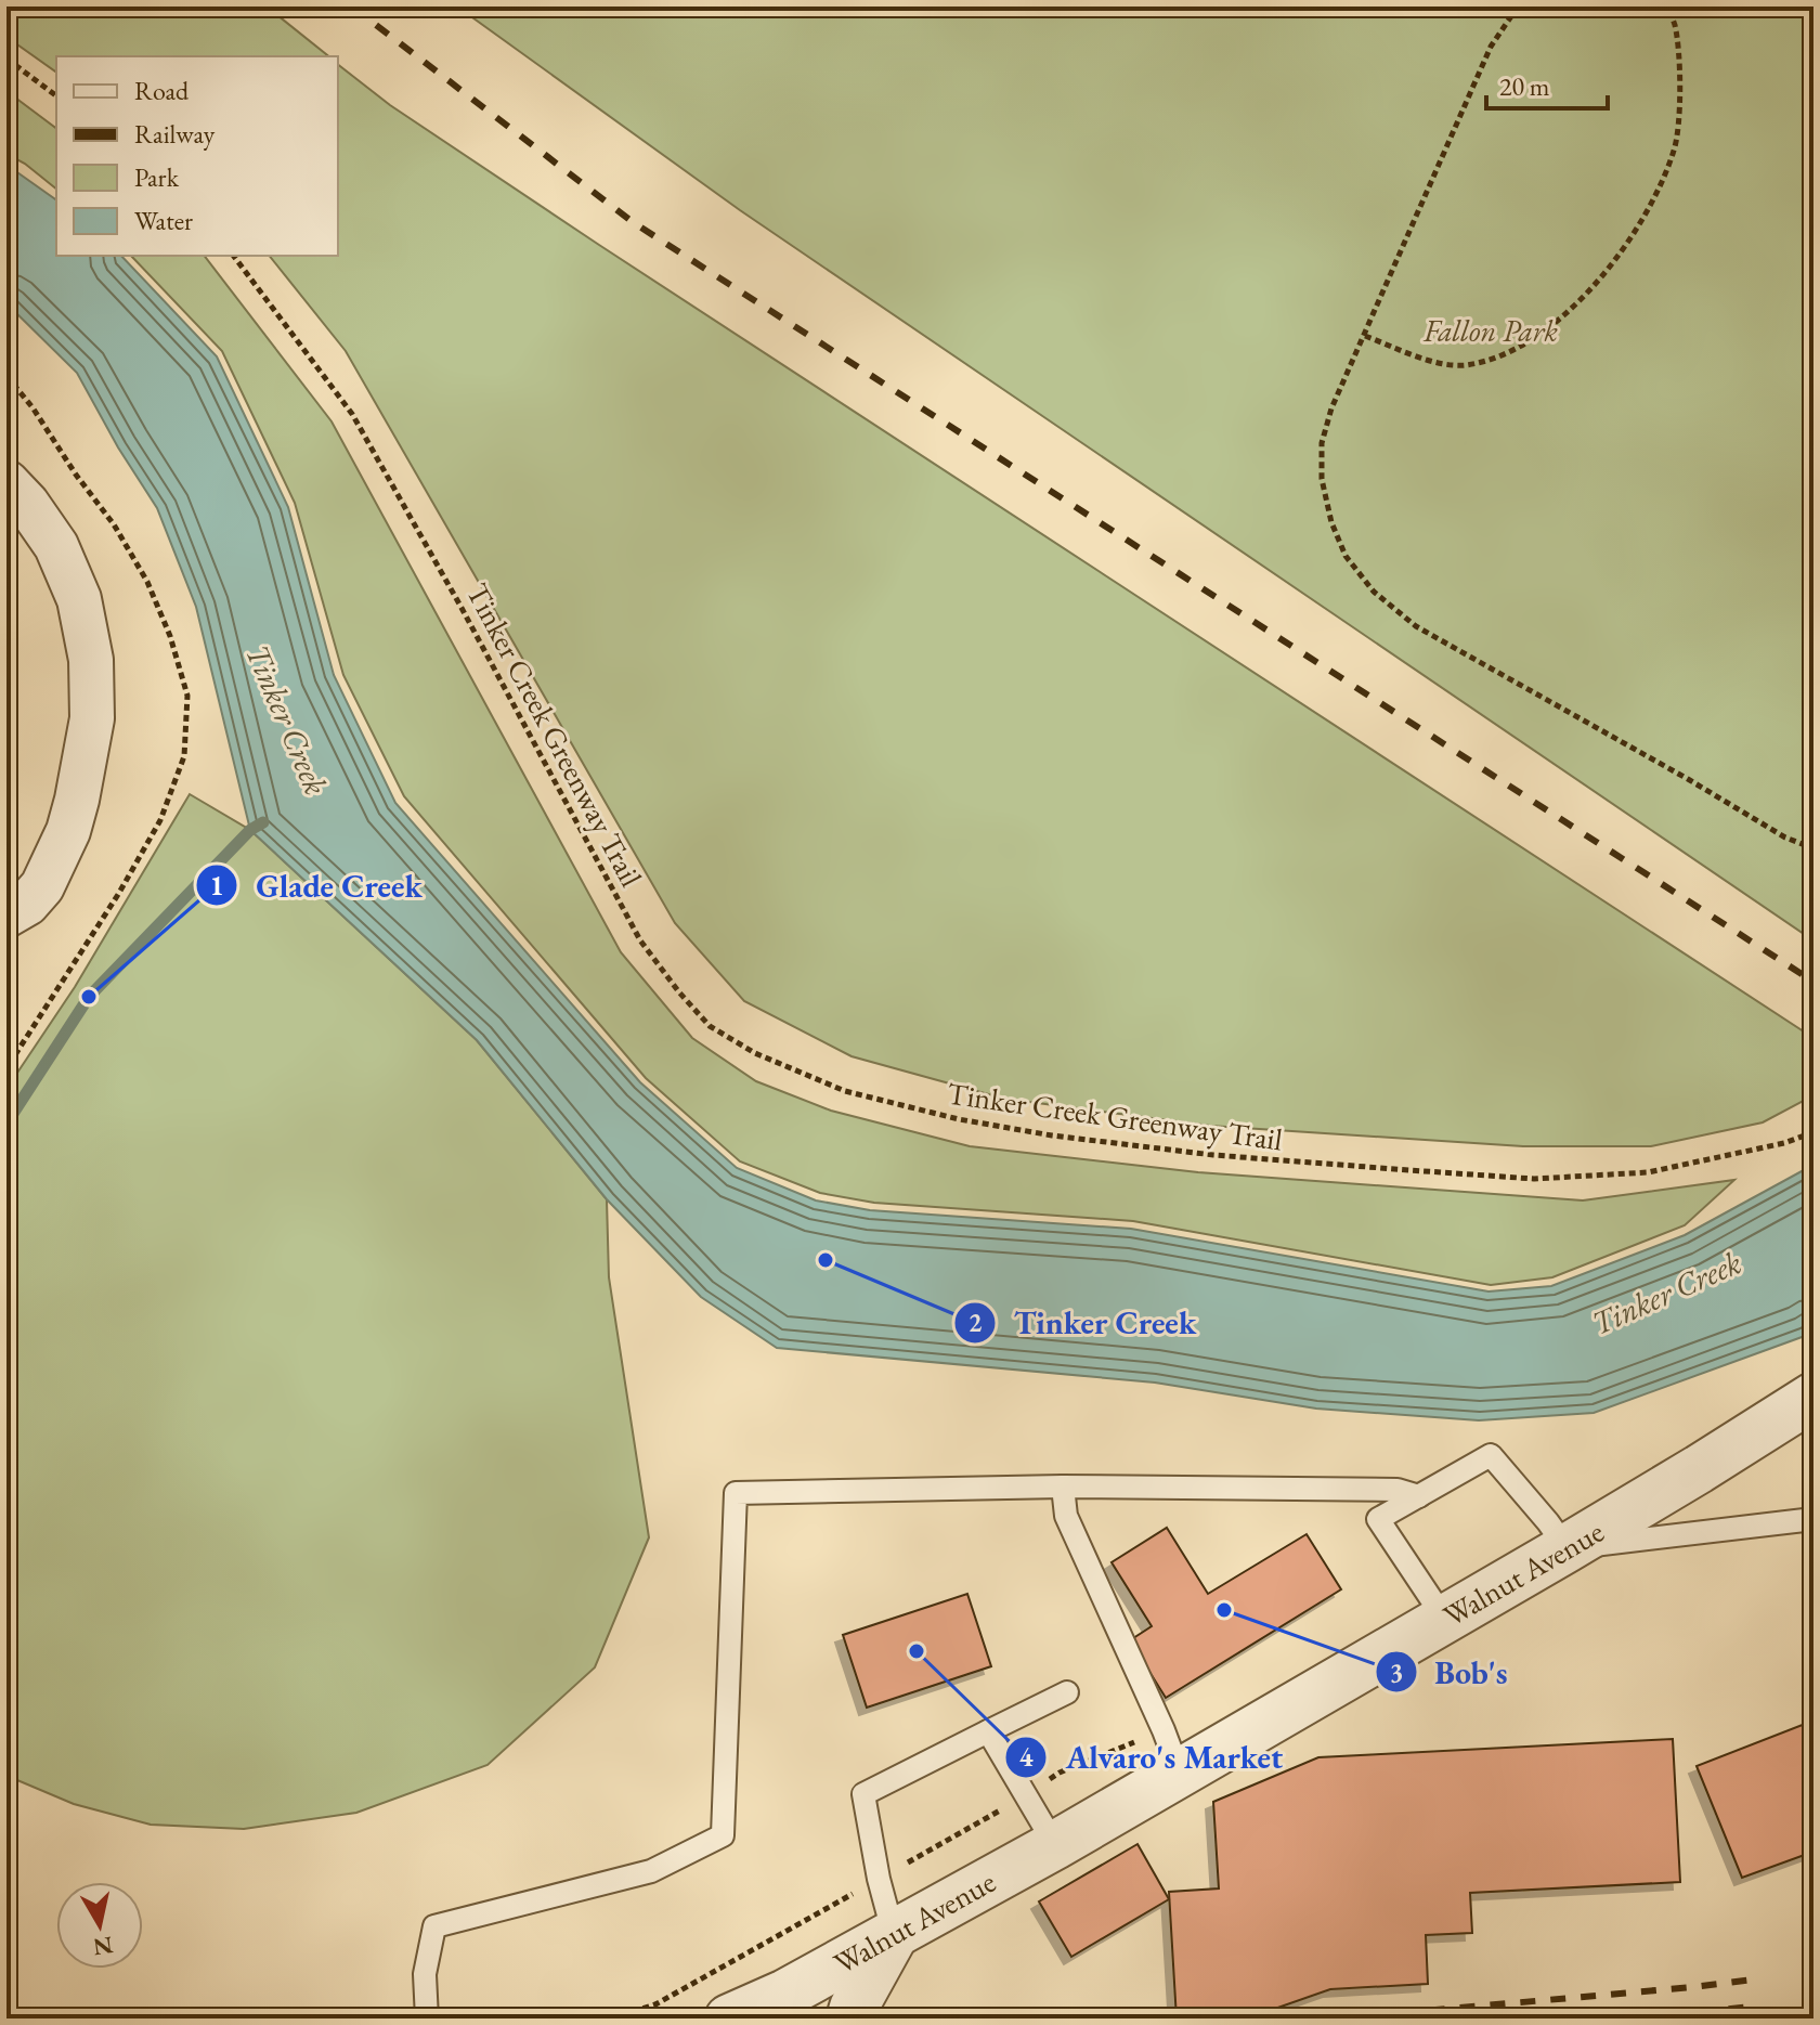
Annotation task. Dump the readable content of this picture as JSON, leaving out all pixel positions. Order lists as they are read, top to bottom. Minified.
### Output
{"streets":{"street":["Walnut Avenue"],"path":["Tinker Creek Greenway Trail"]},"water":["Tinker Creek"],"parks":["Fallon Park"],"places":["Glade Creek","Tinker Creek","Bob's","Alvaro's Market"],"legend":["Road","Railway","Park","Water"],"scale_bar":"20 m","north":"bottom"}
